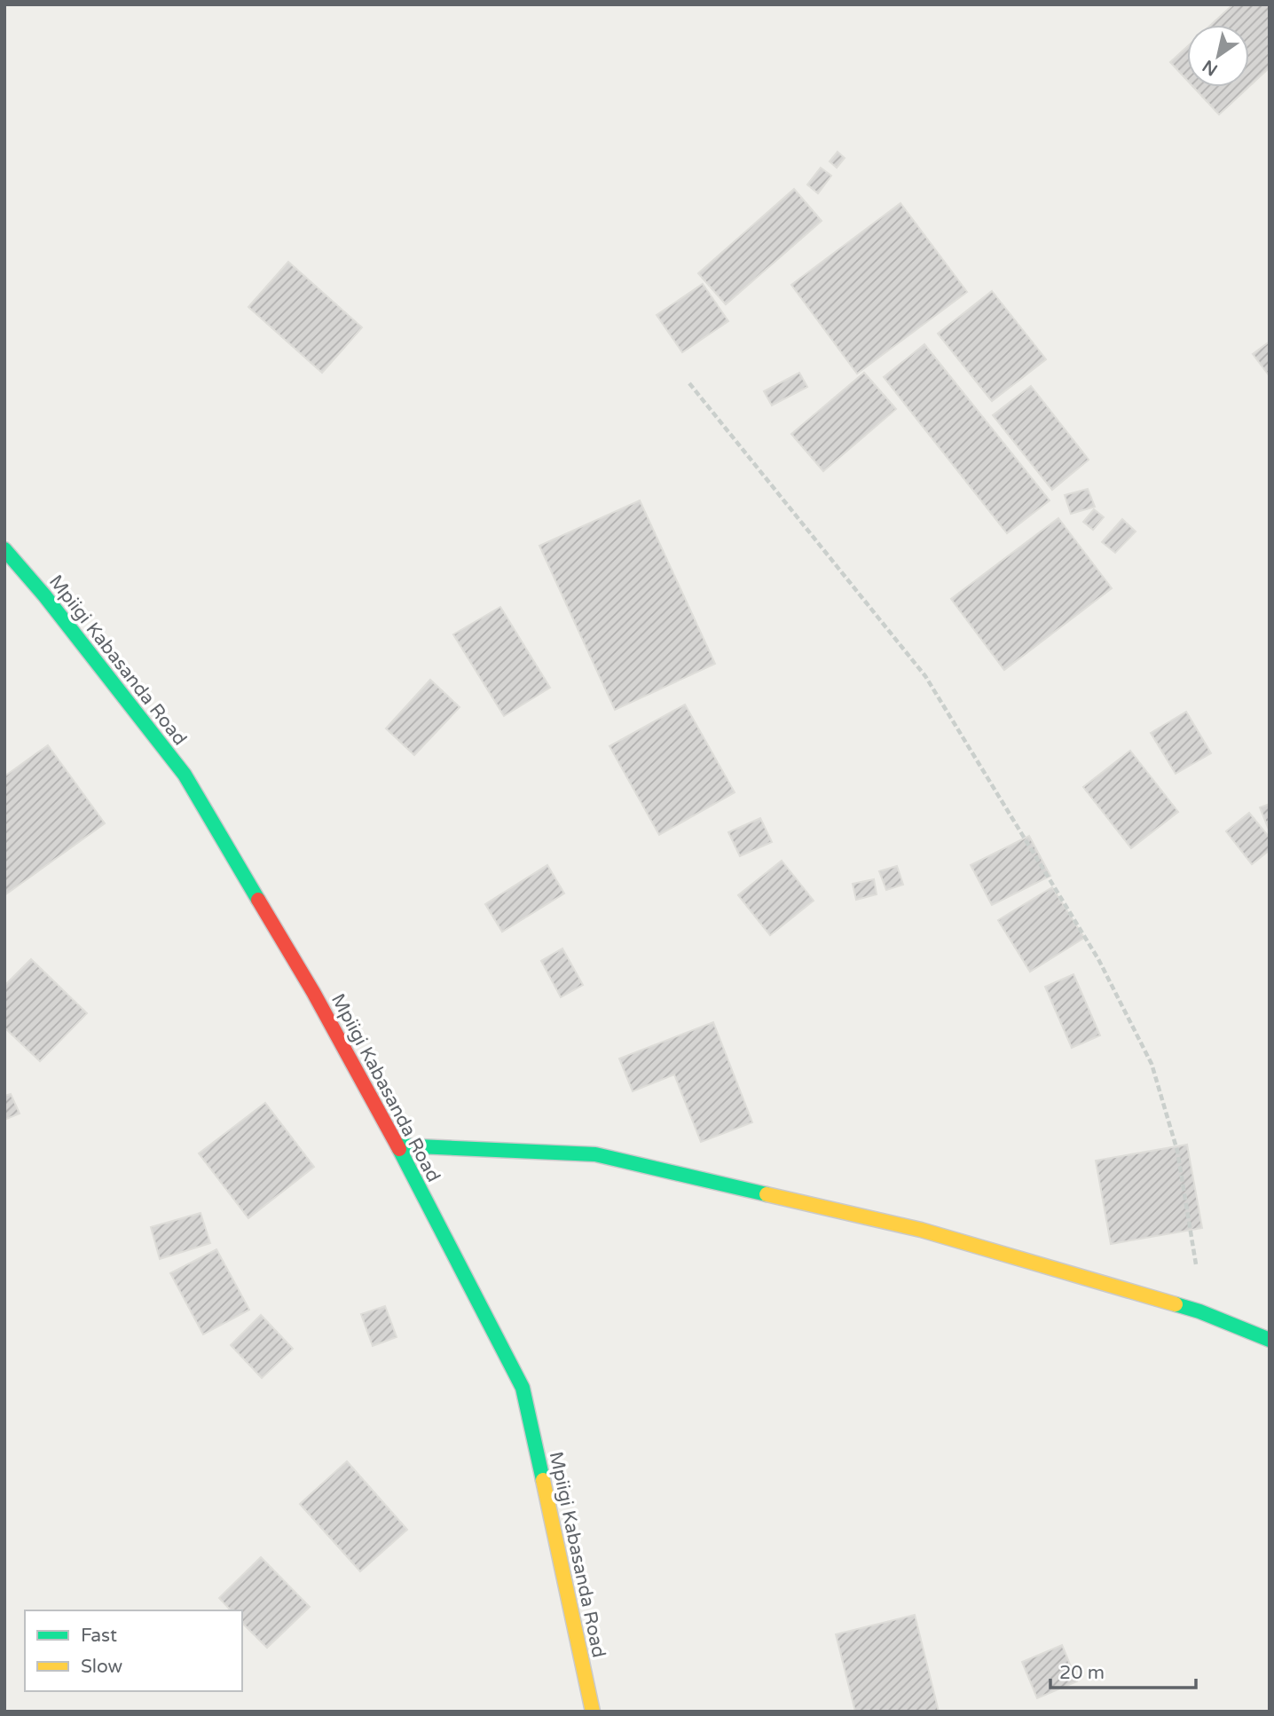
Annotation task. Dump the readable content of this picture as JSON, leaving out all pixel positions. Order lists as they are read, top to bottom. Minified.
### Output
{"streets":{"main road":["Mpiigi Kabasanda Road"]},"legend":["Fast","Slow"],"scale_bar":"20 m","north":"bottom left"}
